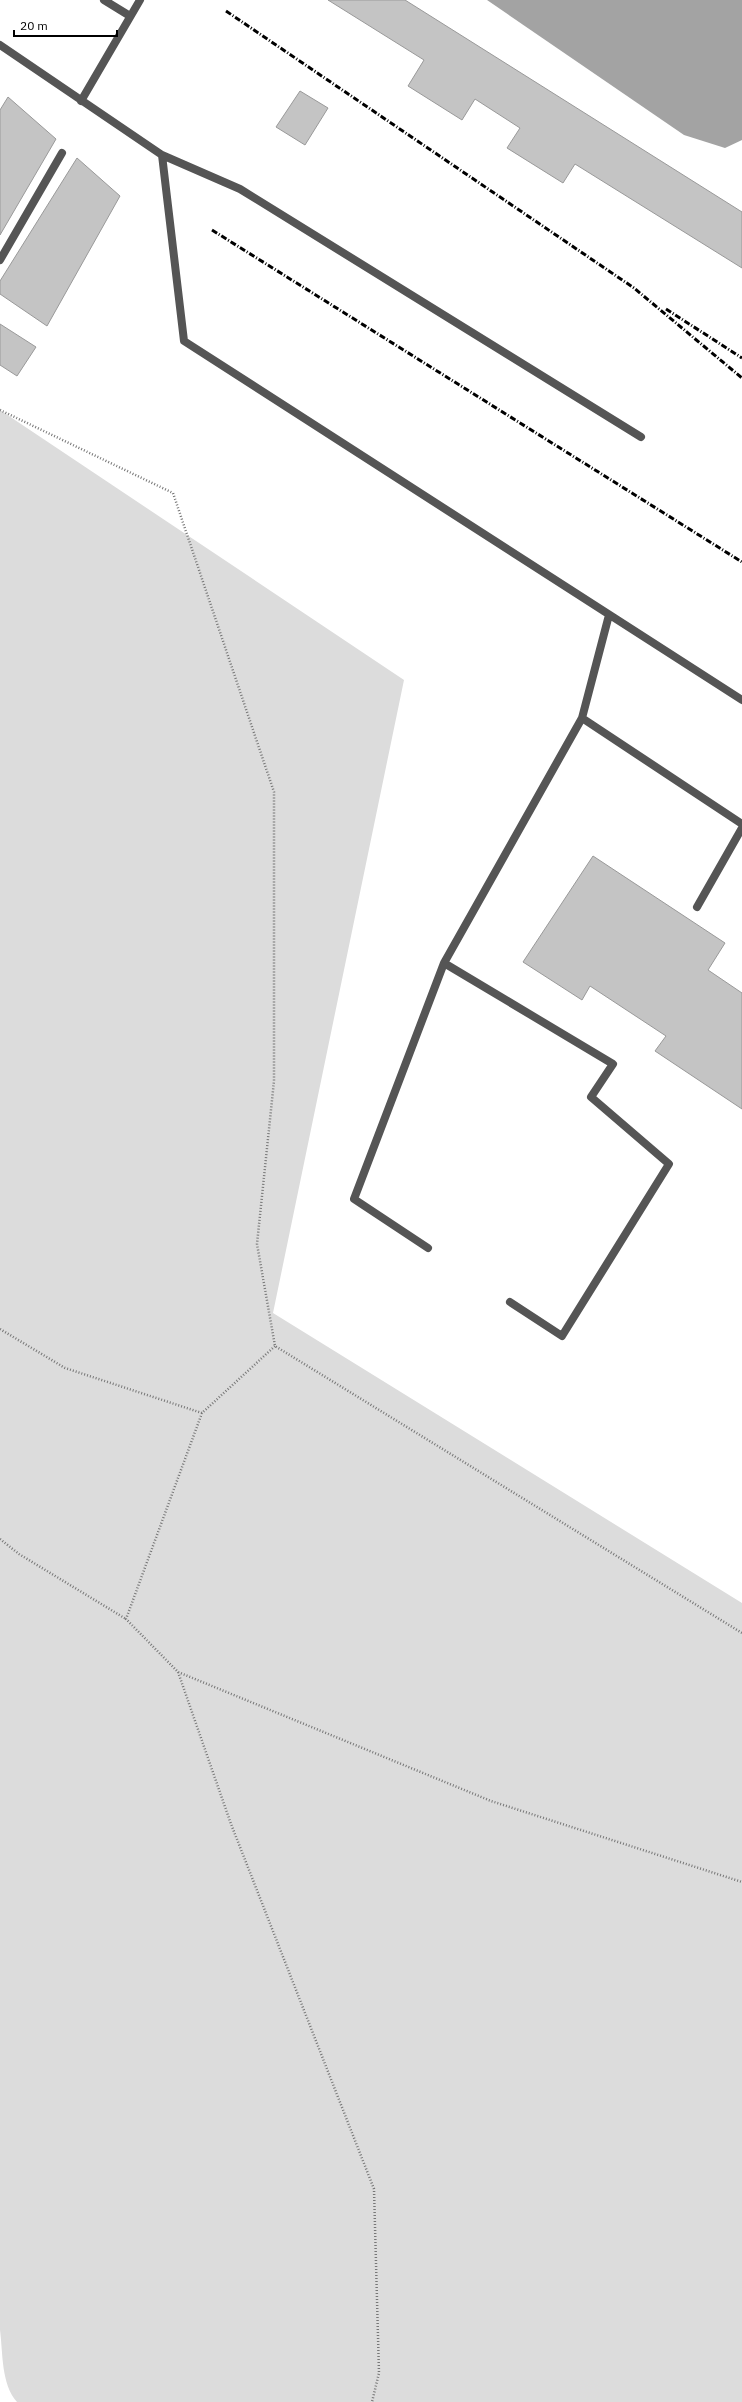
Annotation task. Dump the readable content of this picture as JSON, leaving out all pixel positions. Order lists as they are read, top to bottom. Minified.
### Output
{"scale_bar":"20 m"}
